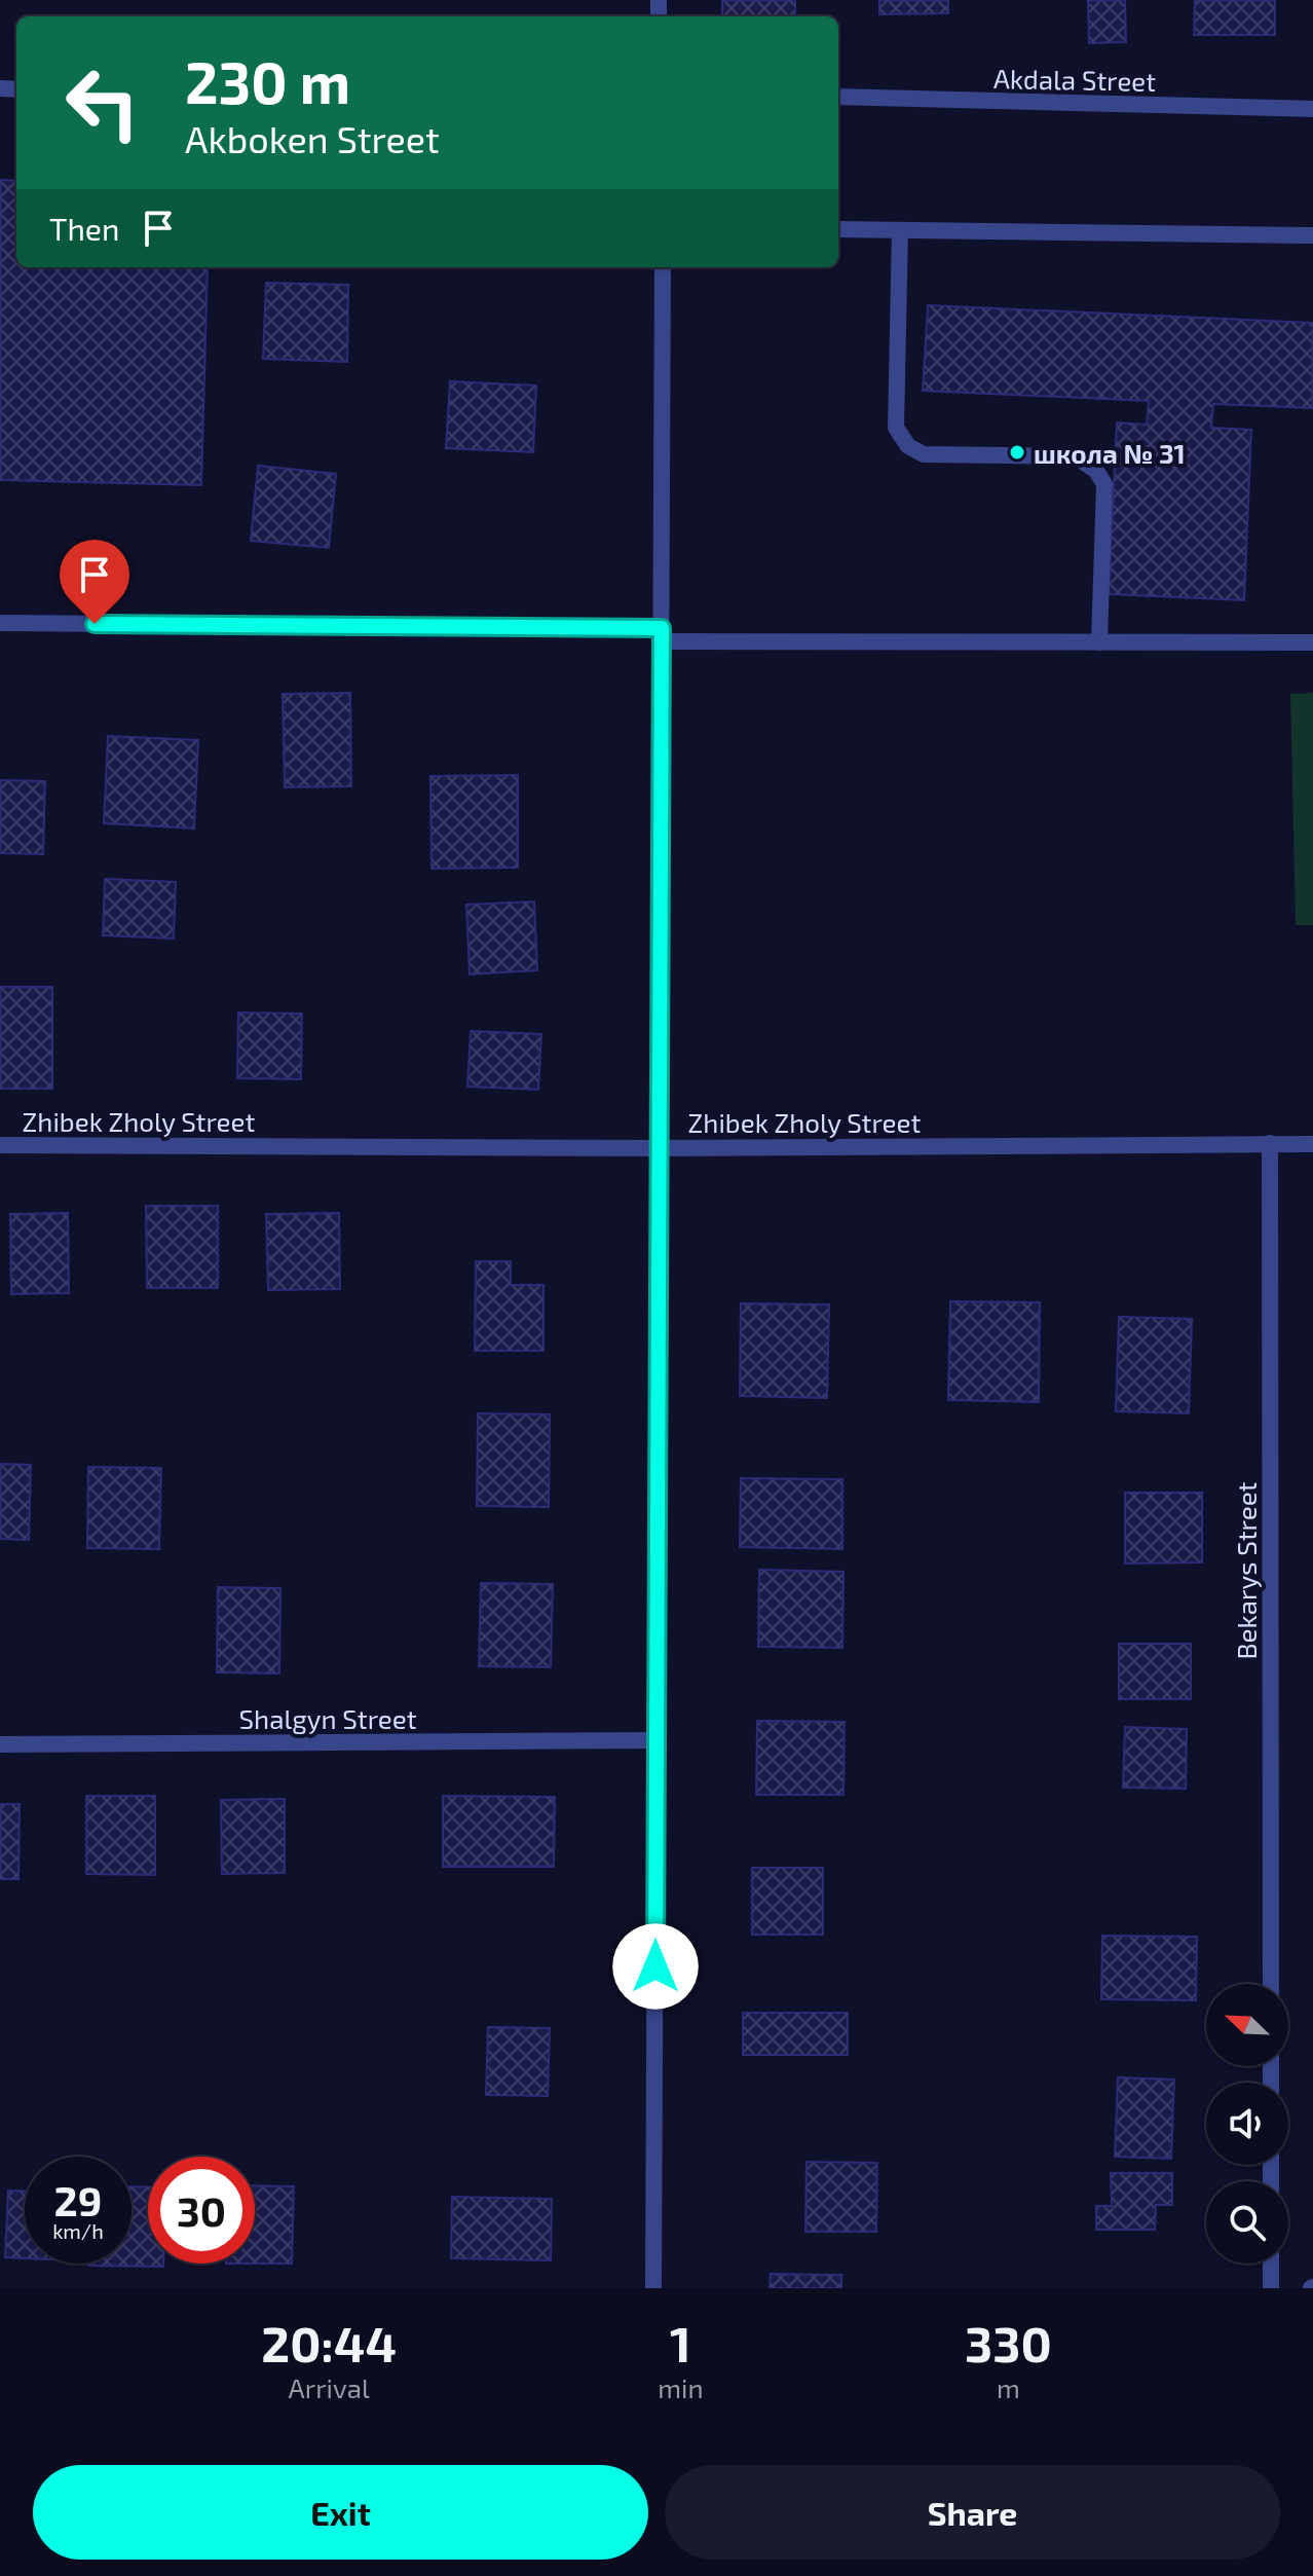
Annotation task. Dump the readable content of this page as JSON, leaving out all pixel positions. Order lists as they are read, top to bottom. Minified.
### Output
{"streets":{"street":["Akdala Street","Zhibek Zholy Street","Bekarys Street","Shalgyn Street"]},"crossings":[["Zhibek Zholy Street","Bekarys Street"]],"places":["школа № 31"],"north":"top left","page":{"turn":["230 m","Akboken Street"],"then":"Then","speed":"29 km/h","limit":"30","eta":["20:44","Arrival","1","min","330","m"],"buttons":["Exit","Share"]}}
